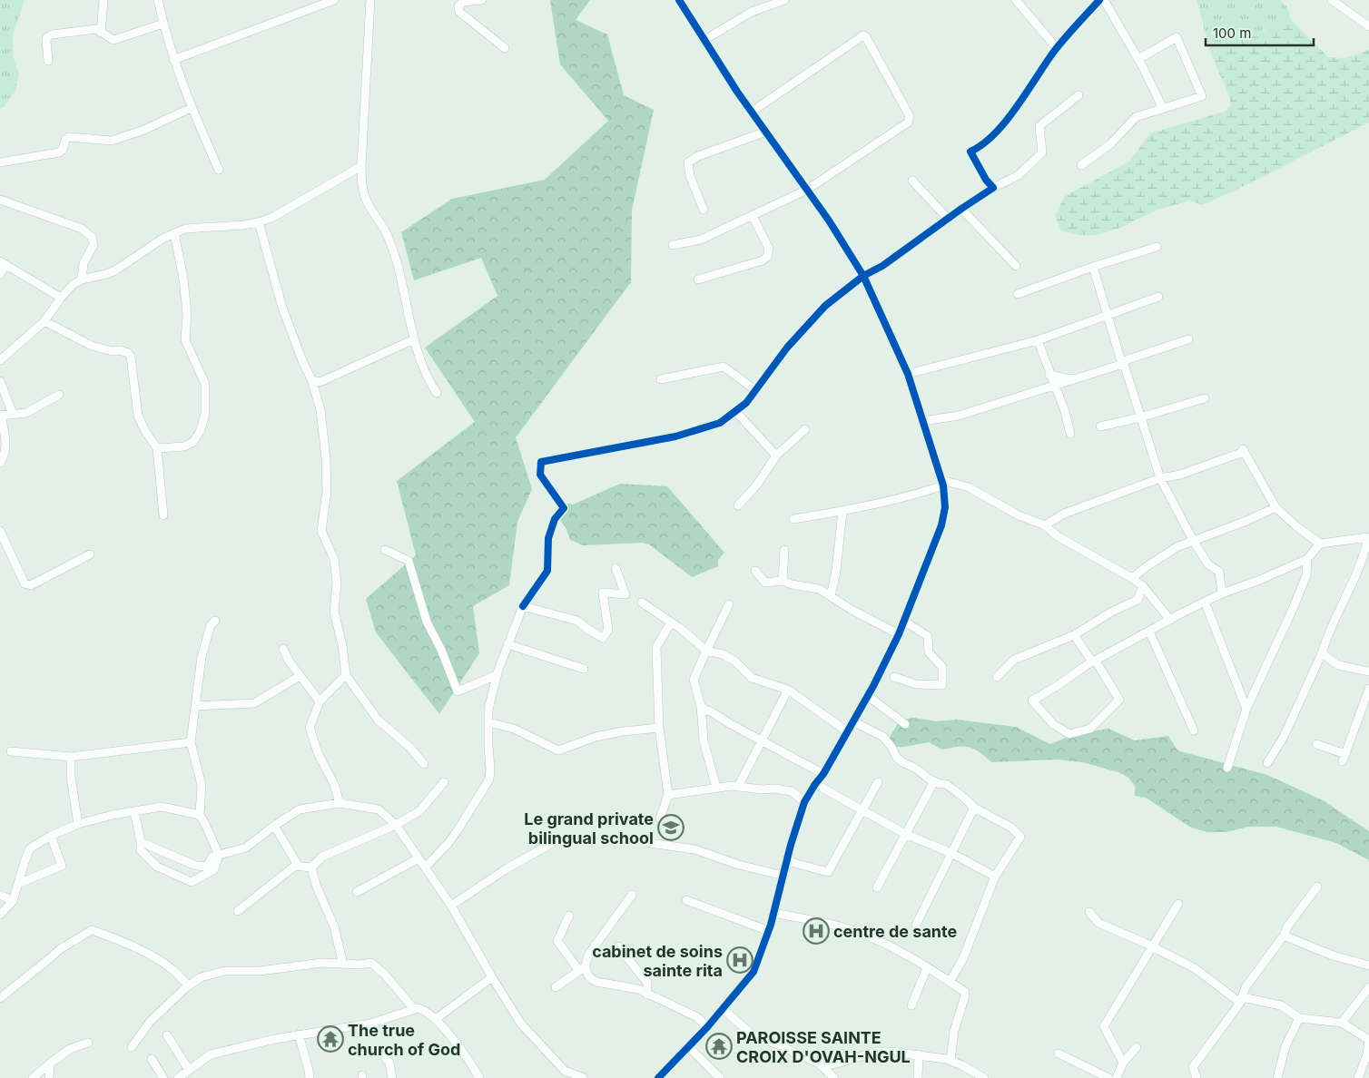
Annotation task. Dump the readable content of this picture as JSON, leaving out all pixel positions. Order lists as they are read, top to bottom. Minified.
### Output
{"places":{"school or university":["Le grand private bilingual school"],"hospital":["centre de sante","cabinet de soins sainte rita"],"temple":["The true church of God","PAROISSE SAINTE CROIX D'OVAH-NGUL"]},"scale_bar":"100 m"}
